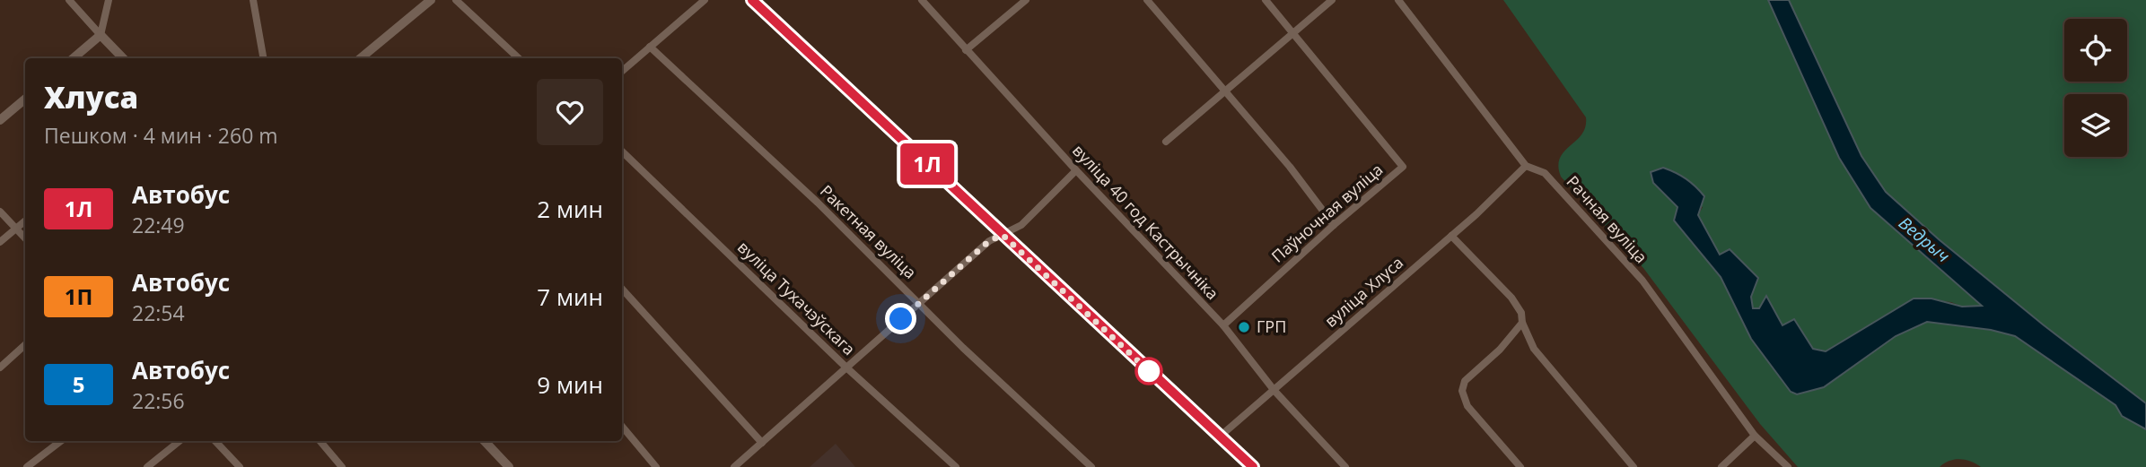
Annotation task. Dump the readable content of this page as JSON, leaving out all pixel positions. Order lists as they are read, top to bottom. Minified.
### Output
{"streets":{"street":["Паўночная вуліца","Рачная вуліца","вуліца 40 год Кастрычніка","Ракетная вуліца","вуліца Хлуса","вуліца Тухачэўскага"]},"crossings":[["Паўночная вуліца","вуліца 40 год Кастрычніка"],["Рачная вуліца","вуліца Хлуса"],["вуліца 40 год Кастрычніка","вуліца Хлуса"]],"water":["Ведрыч"],"places":["ГРП"],"lines":["bus line 1Л"],"page":{"on_map":"1Л","heading":["Хлуса","Пешком · 4 мин · 260 m"],"list":[{"mark":"1Л","name":"Автобус","note":"22:49","value":"2 мин"},{"mark":"1П","name":"Автобус","note":"22:54","value":"7 мин"},{"mark":"5","name":"Автобус","note":"22:56","value":"9 мин"}]}}
